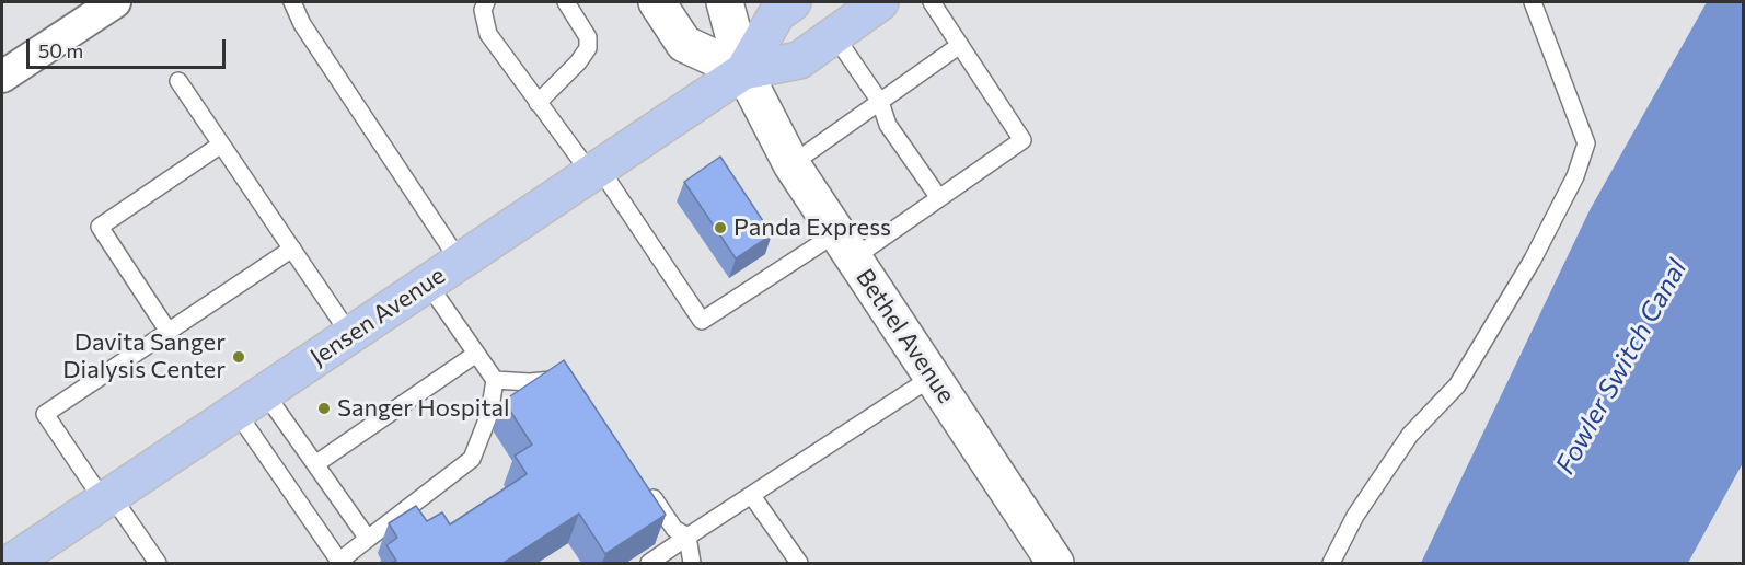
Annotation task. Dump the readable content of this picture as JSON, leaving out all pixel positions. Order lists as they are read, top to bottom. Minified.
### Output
{"streets":{"main road":["Jensen Avenue","Bethel Avenue"]},"crossings":[["Jensen Avenue","Bethel Avenue"]],"water":["Fowler Switch Canal"],"places":["Panda Express","Davita Sanger Dialysis Center","Sanger Hospital"],"scale_bar":"50 m"}
